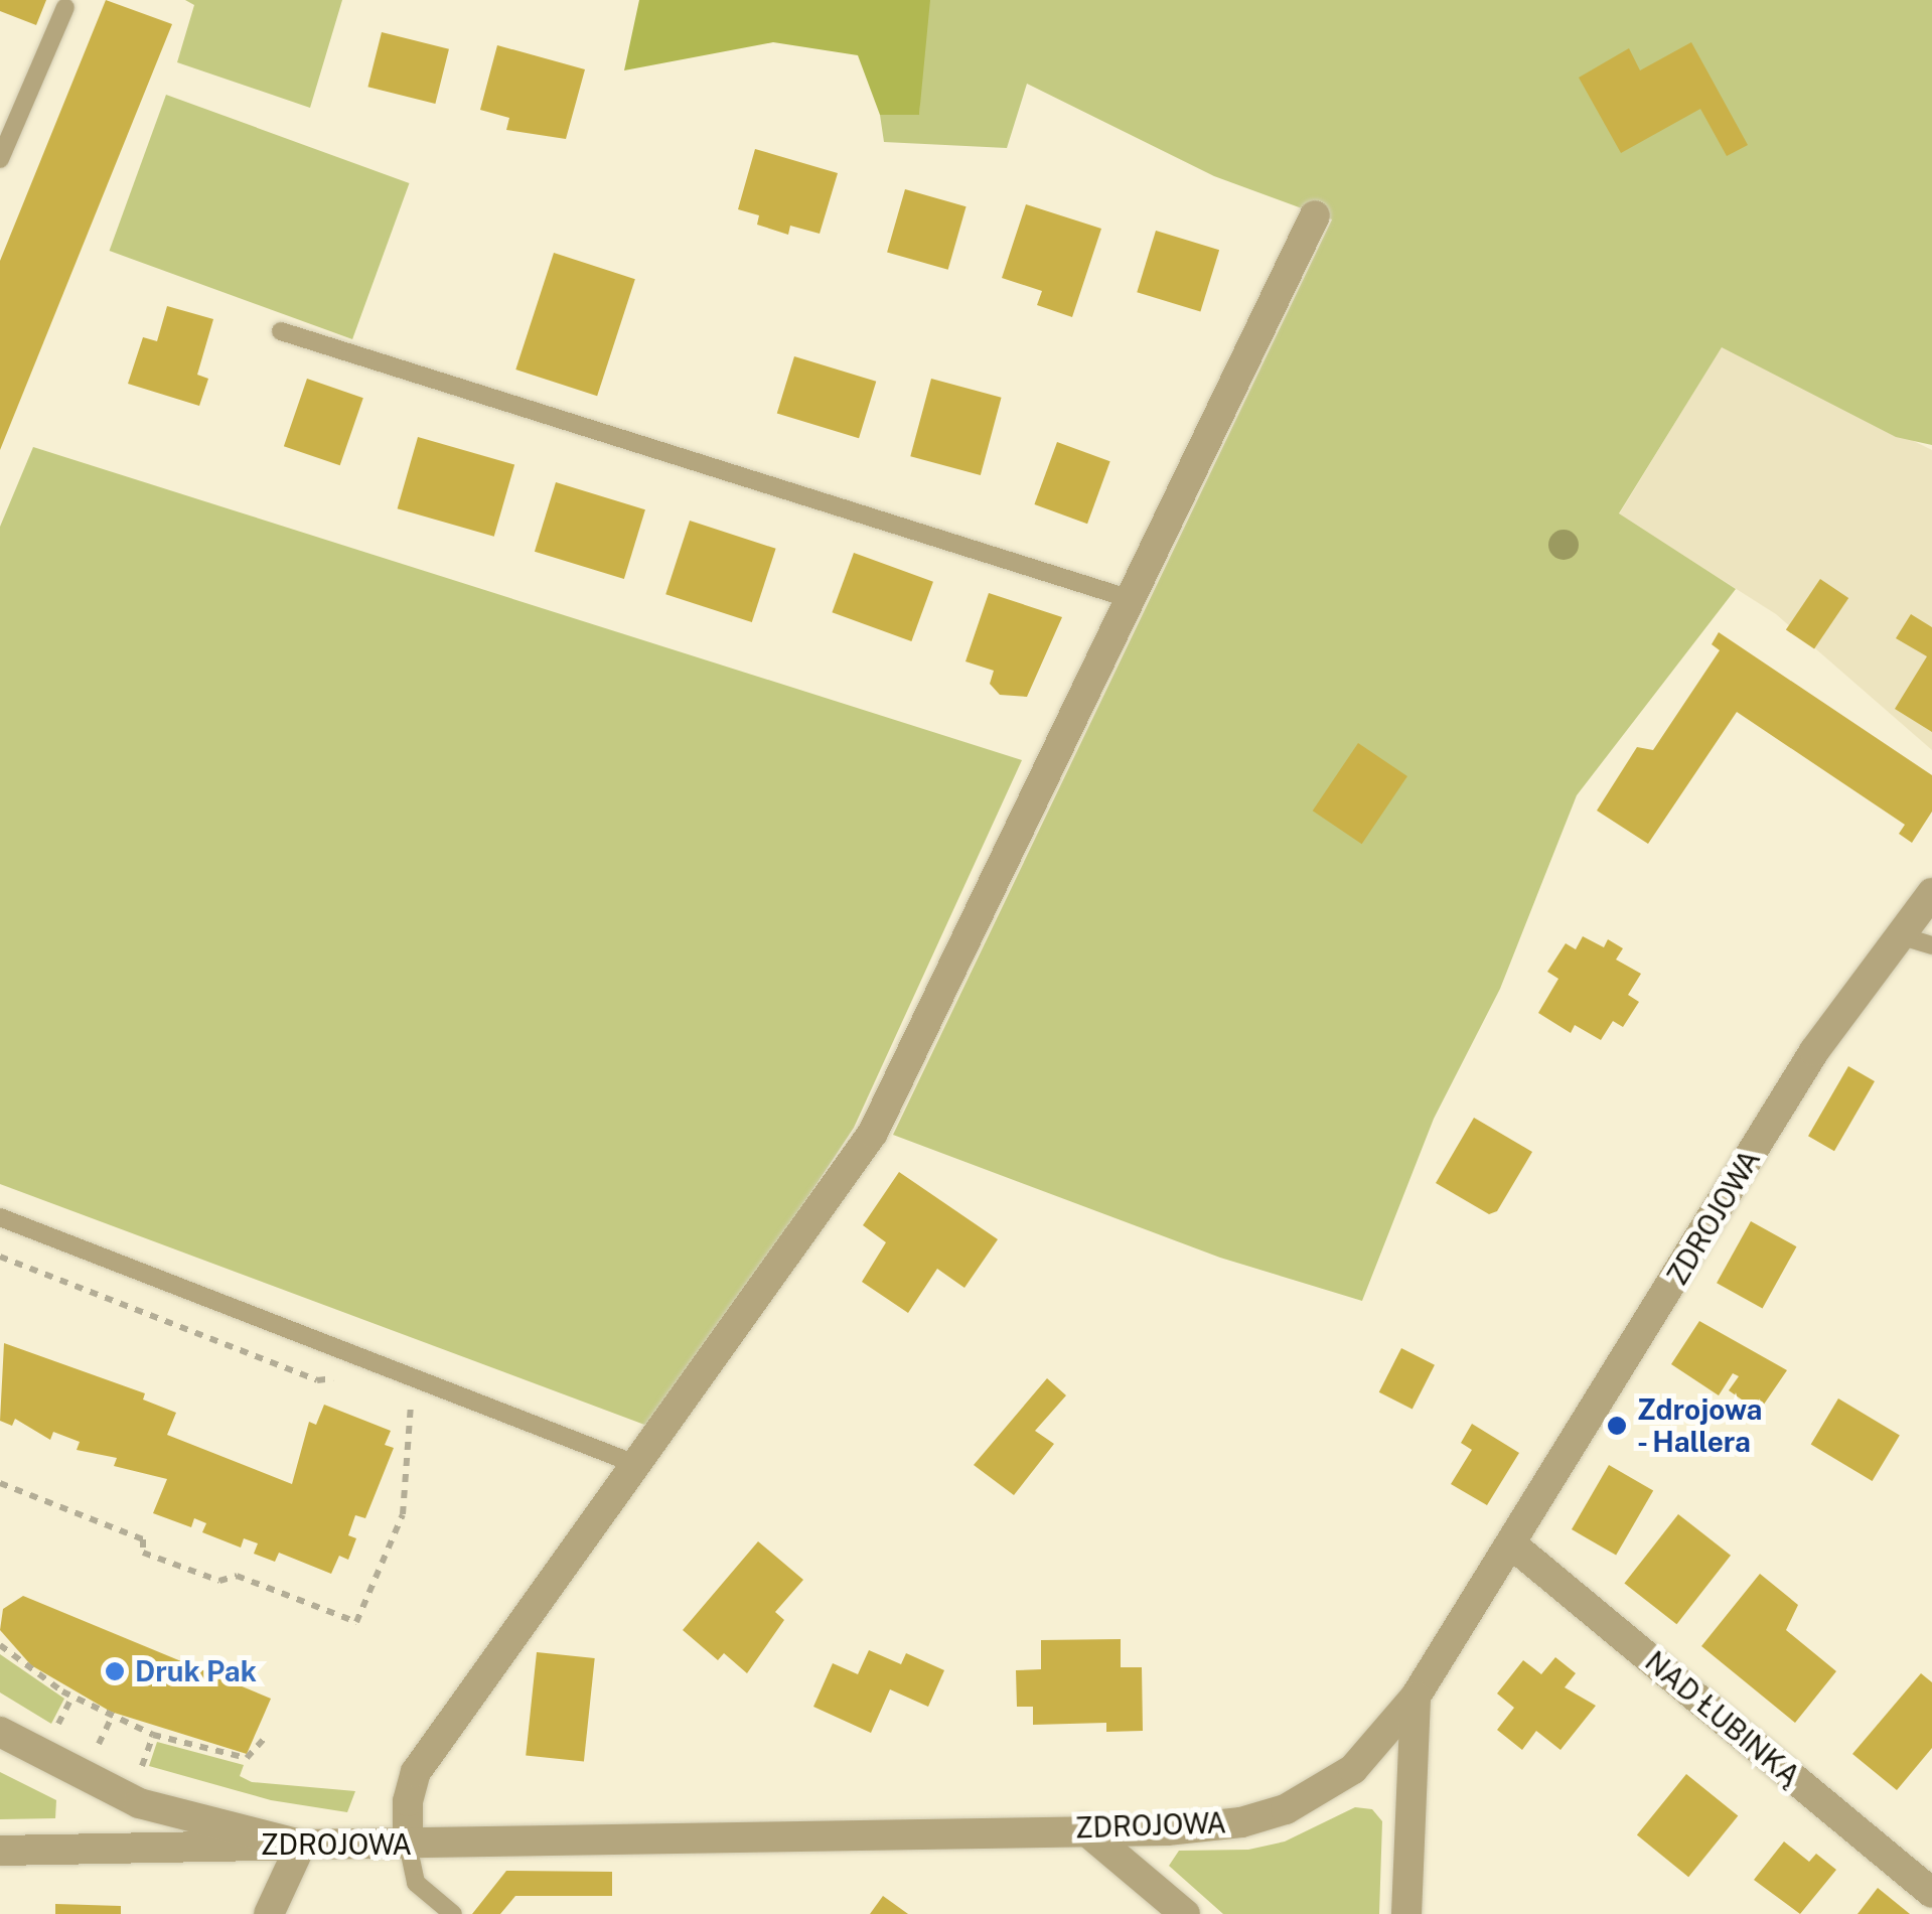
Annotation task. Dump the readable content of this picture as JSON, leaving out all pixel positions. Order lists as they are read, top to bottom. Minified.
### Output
{"streets":{"street":["ZDROJOWA","NAD ŁUBINKĄ"]},"crossings":[["ZDROJOWA","NAD ŁUBINKĄ"]],"places":["Zdrojowa - Hallera","Druk Pak"]}
